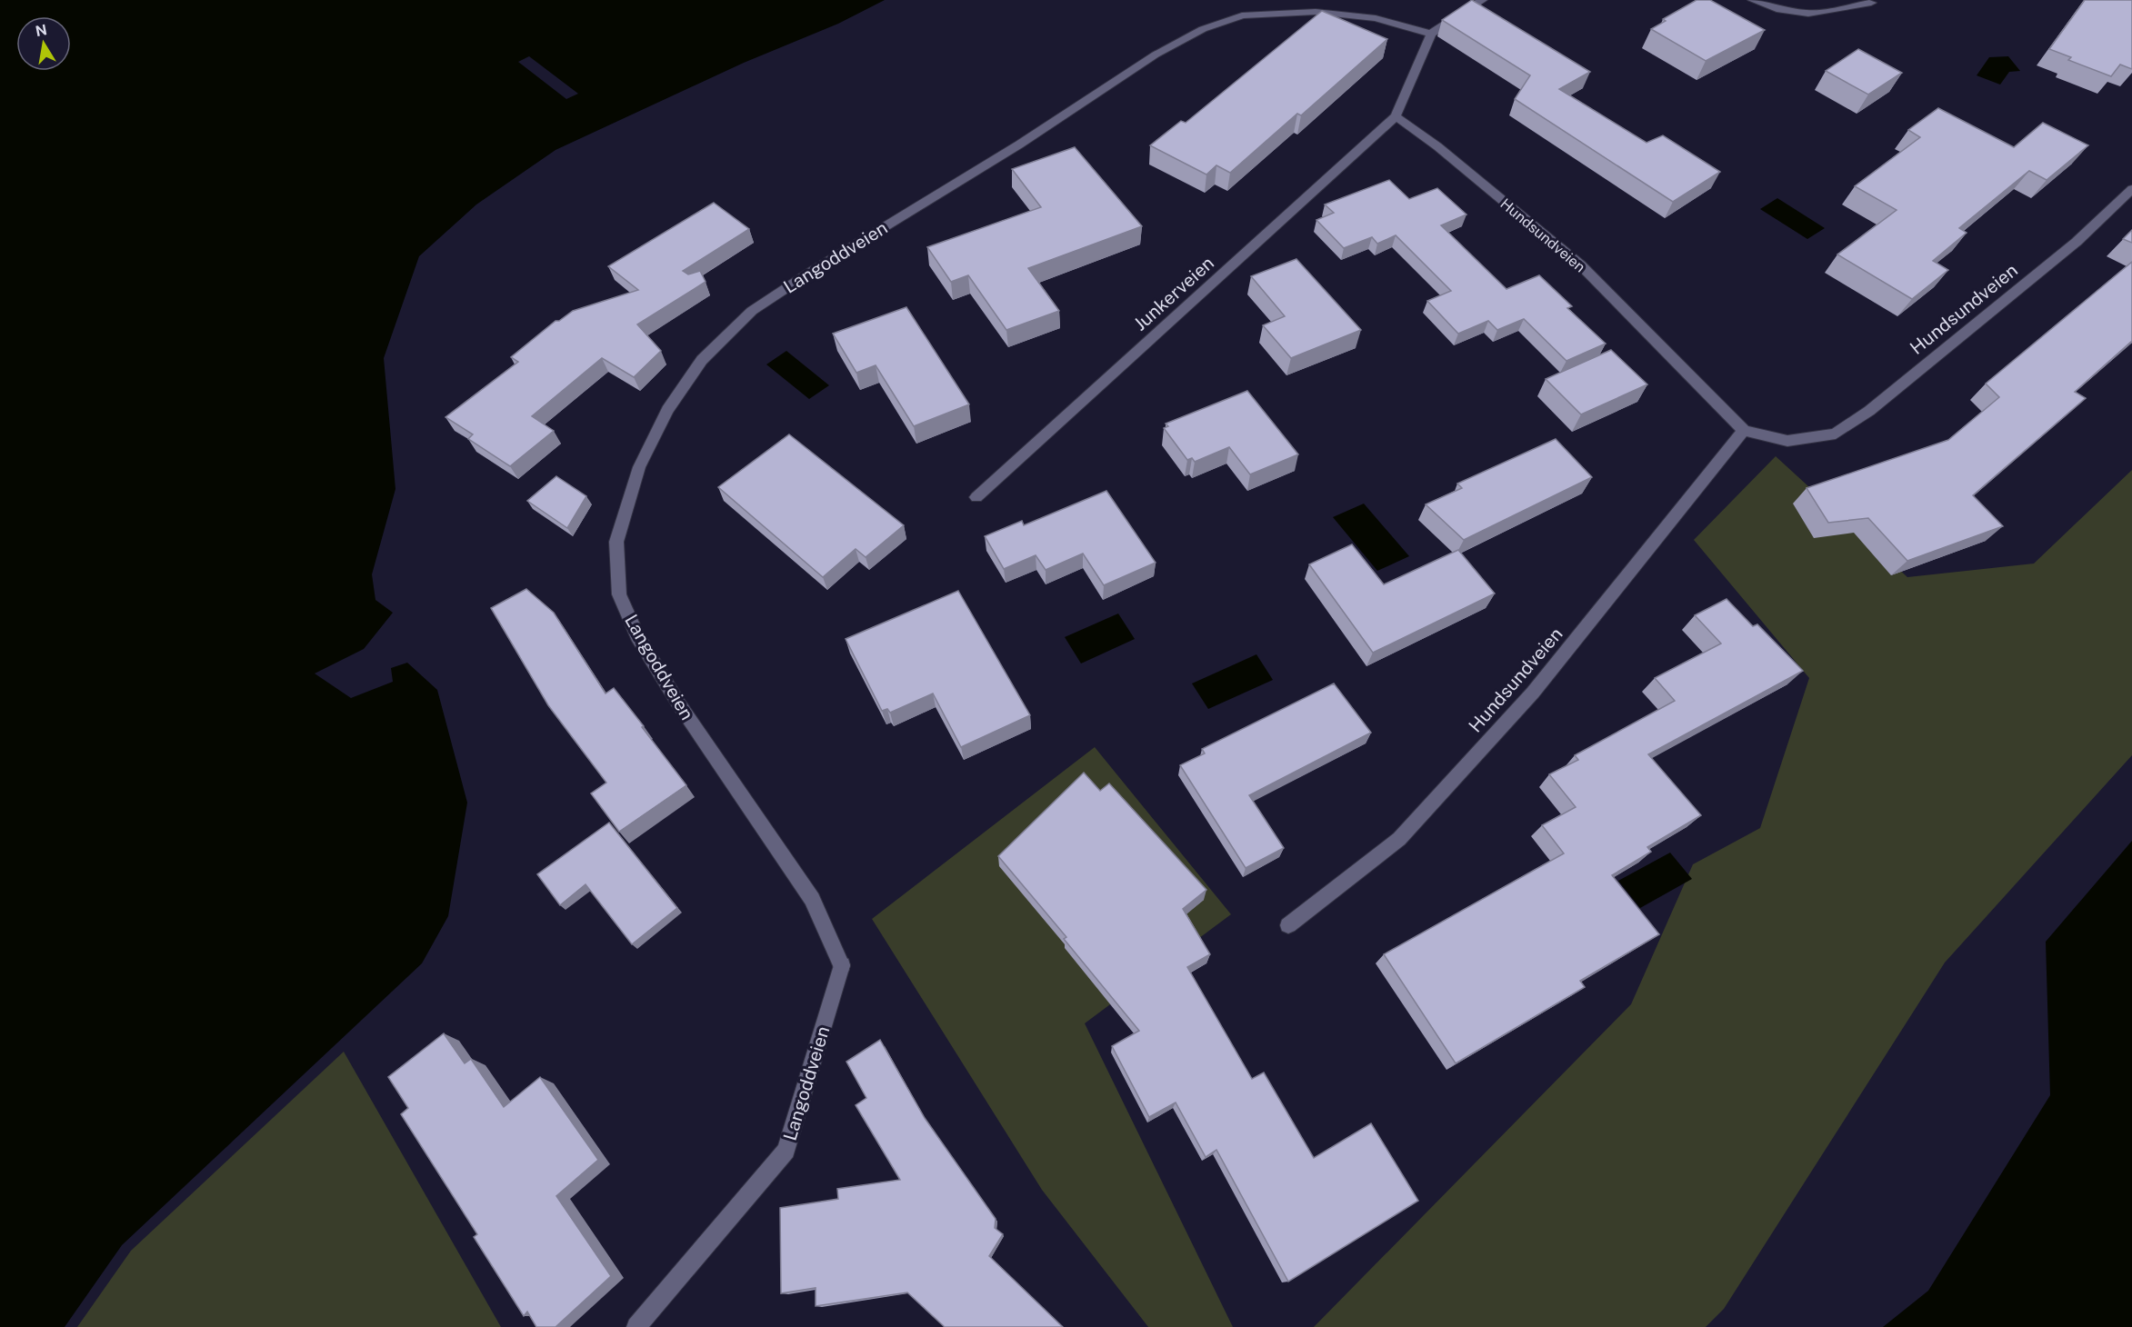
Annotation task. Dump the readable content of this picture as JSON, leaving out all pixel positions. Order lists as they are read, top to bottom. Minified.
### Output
{"streets":{"street":["Hundsundveien","Langoddveien","Junkerveien"]},"crossings":[["Hundsundveien","Junkerveien"]],"north":"top"}
